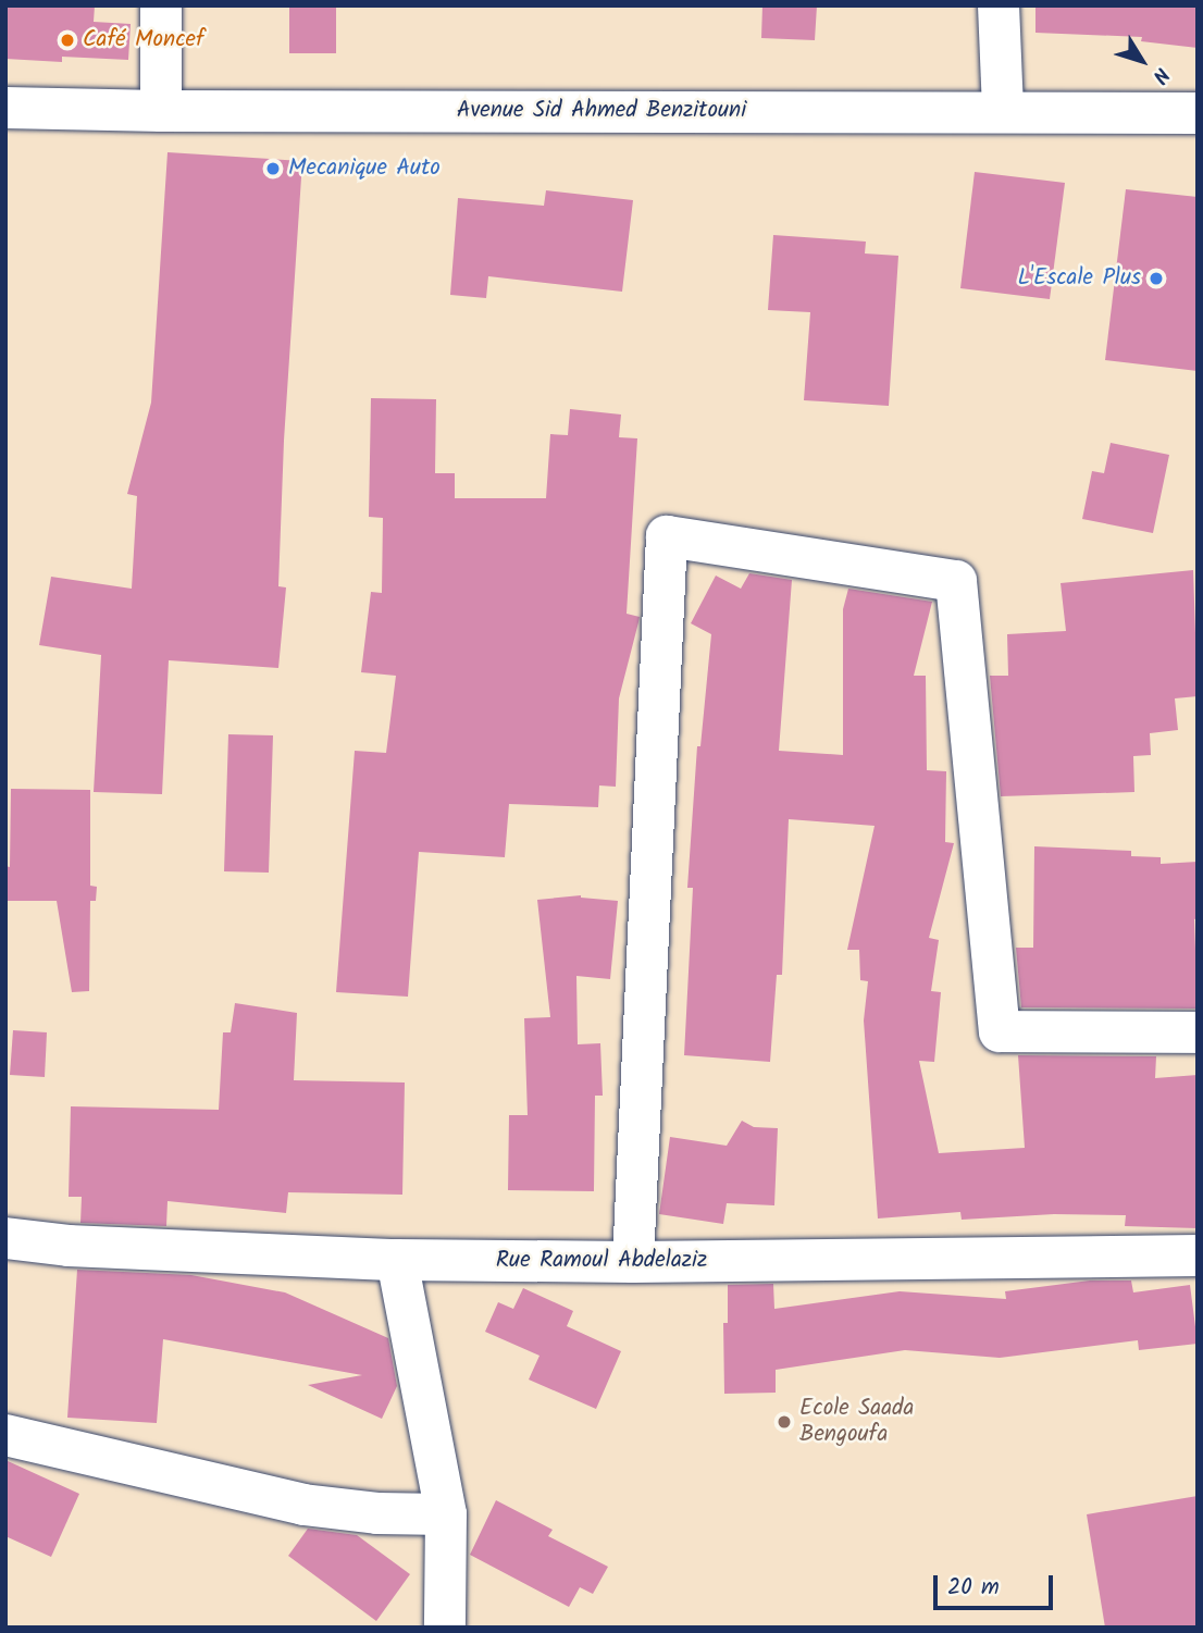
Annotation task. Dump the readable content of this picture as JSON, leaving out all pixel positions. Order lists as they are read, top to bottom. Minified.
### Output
{"streets":{"street":["Avenue Sid Ahmed Benzitouni","Rue Ramoul Abdelaziz"]},"places":["Café Moncef","Mecanique Auto","L'Escale Plus","Ecole Saada Bengoufa"],"scale_bar":"20 m","north":"bottom right"}
